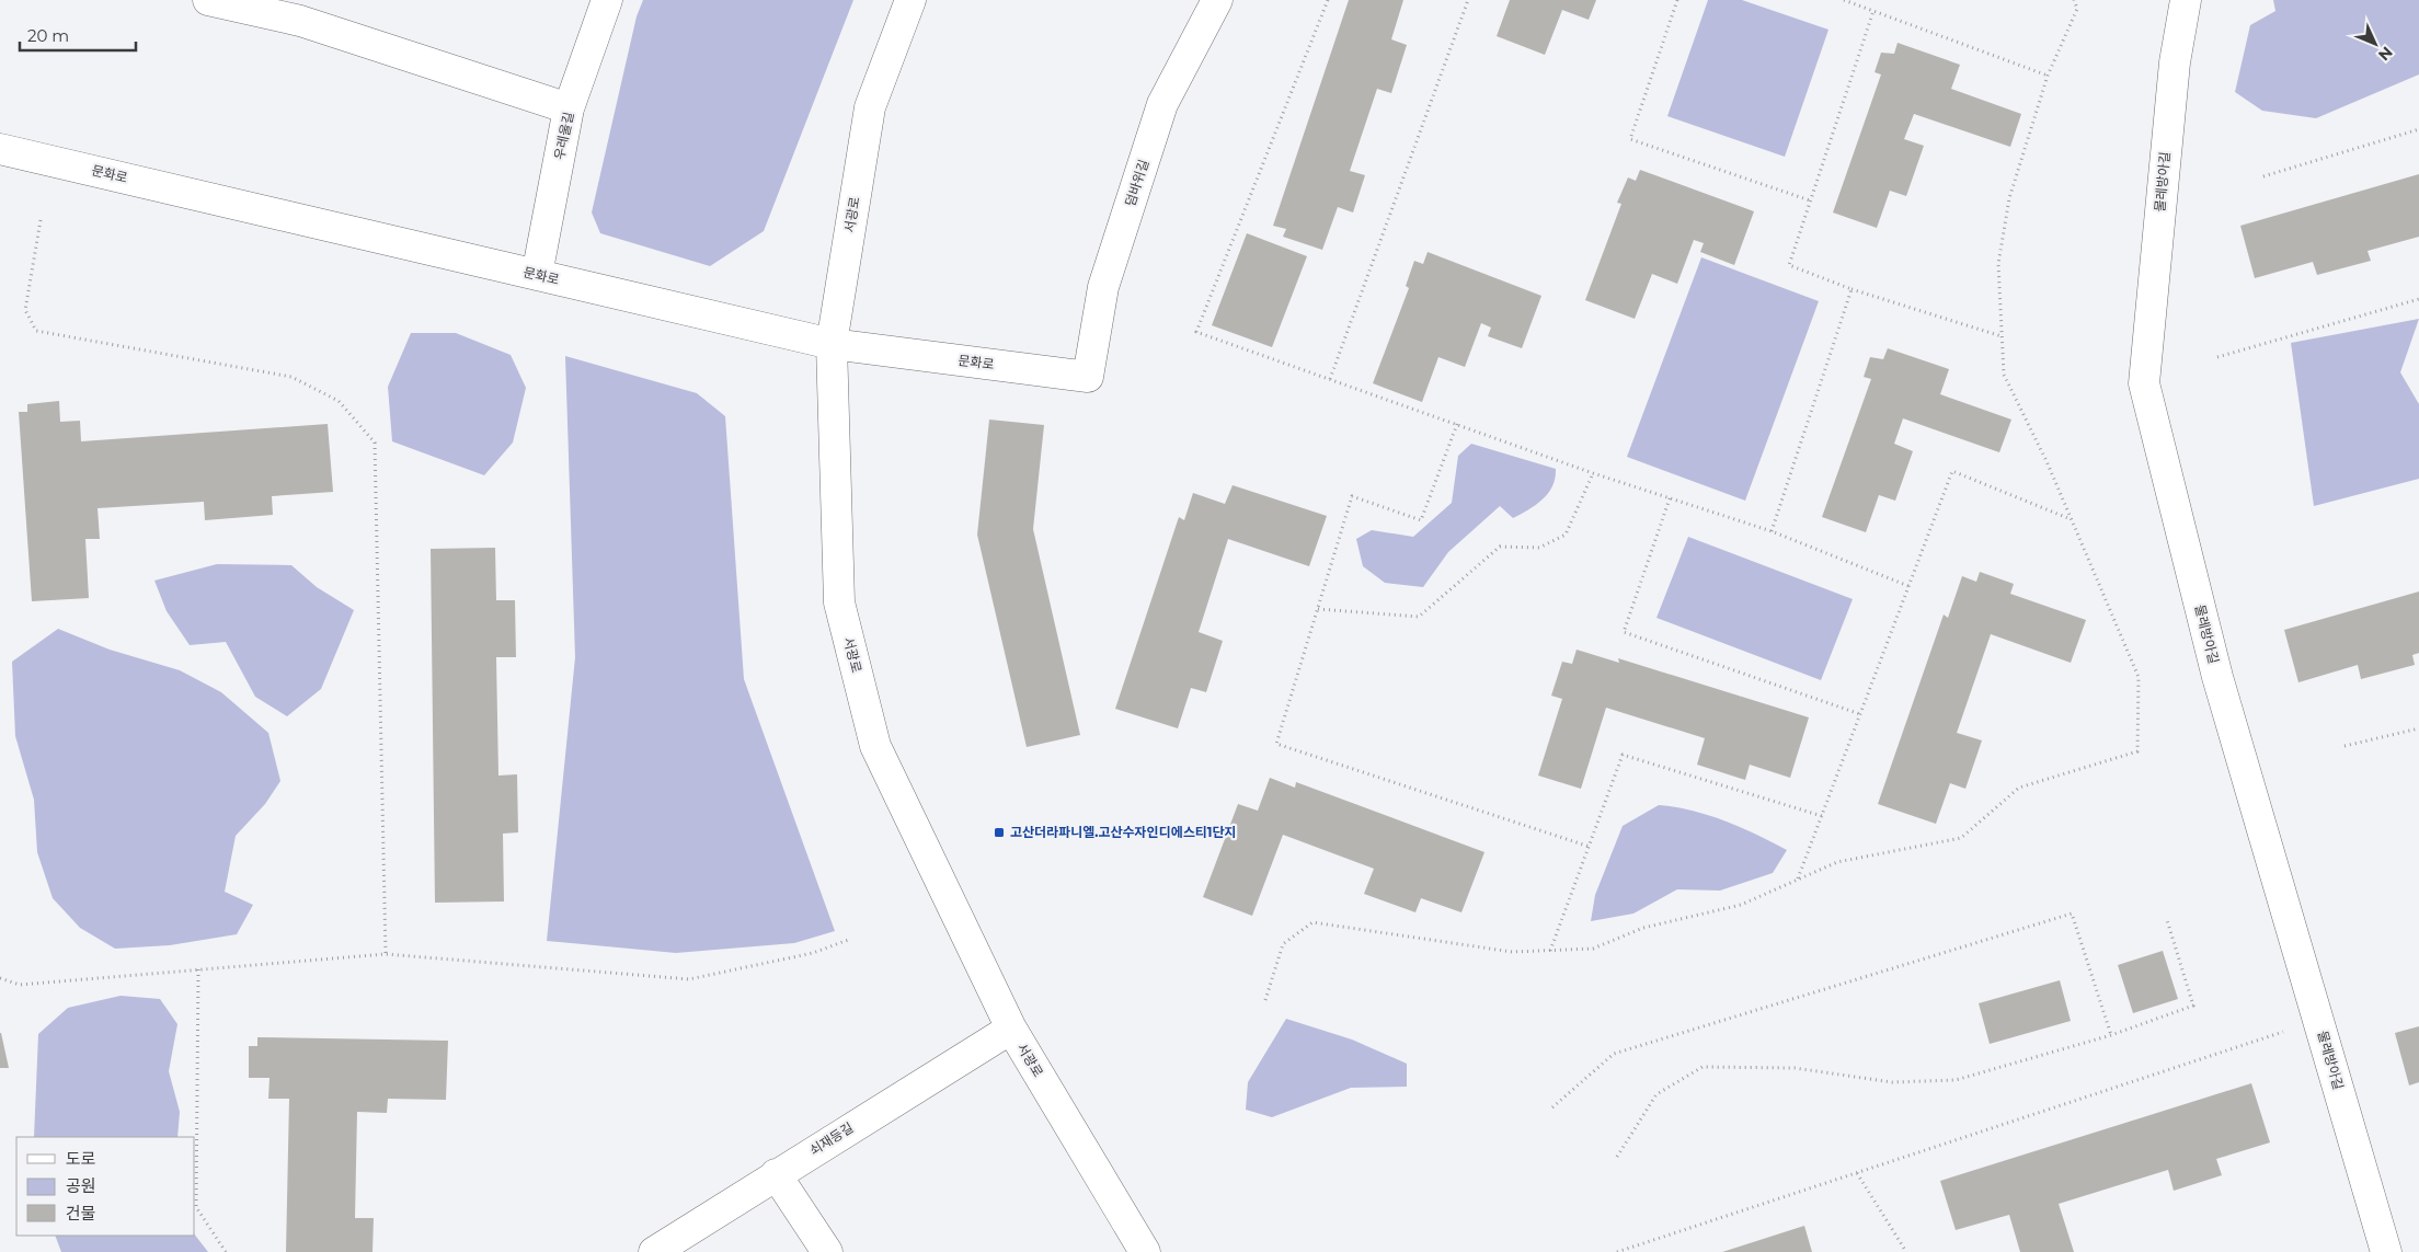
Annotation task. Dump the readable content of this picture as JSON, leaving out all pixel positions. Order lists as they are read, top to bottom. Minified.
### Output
{"streets":{"street":["우레울길","문화로","물레방아길","덤바위길","서광로","쇠재등길"]},"crossings":[["우레울길","문화로"],["문화로","덤바위길"],["문화로","서광로"],["서광로","쇠재등길"]],"places":{"transit":["고산더라파니엘.고산수자인디에스티1단지"]},"legend":["도로","공원","건물"],"scale_bar":"20 m","north":"bottom right"}
